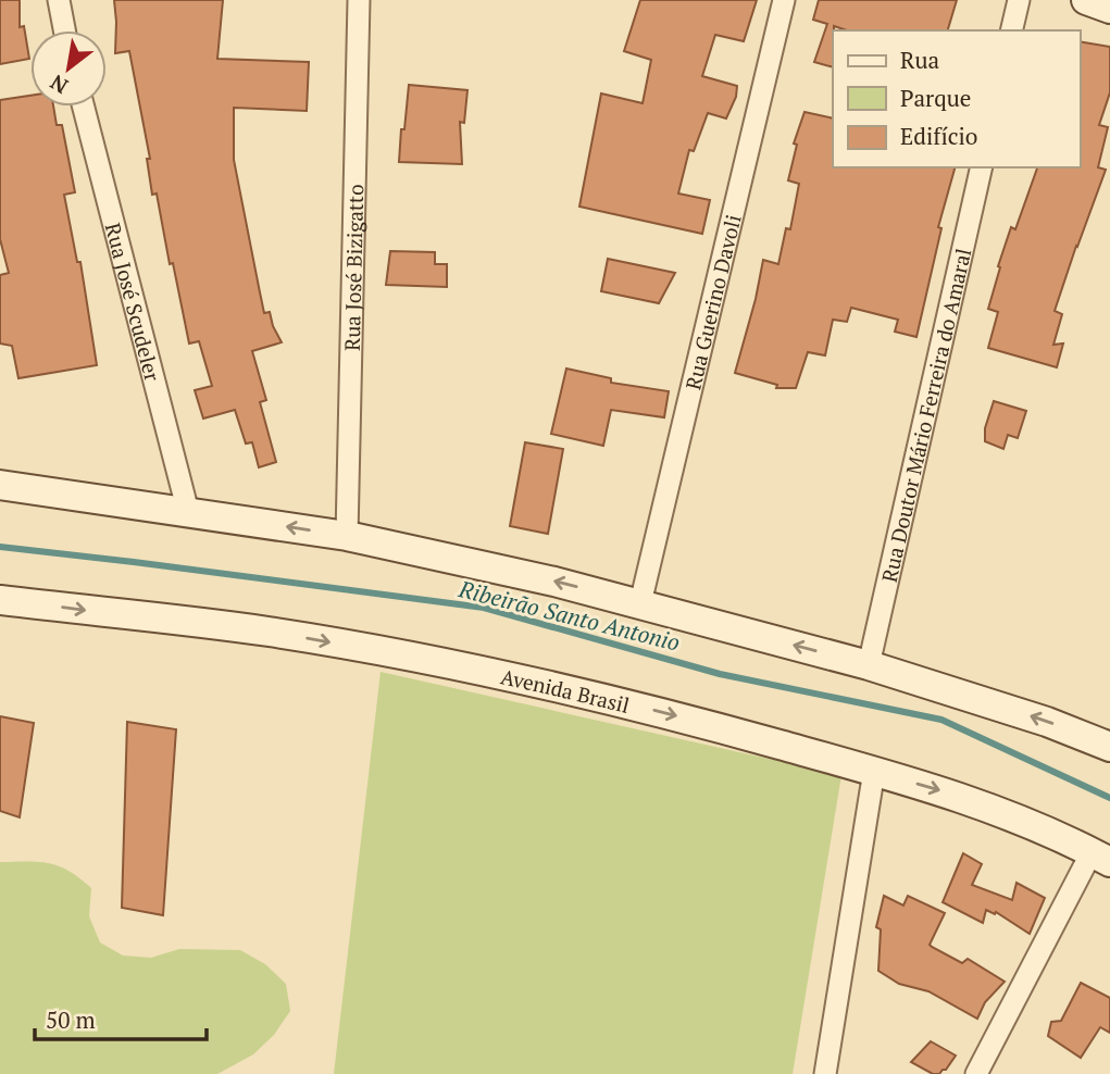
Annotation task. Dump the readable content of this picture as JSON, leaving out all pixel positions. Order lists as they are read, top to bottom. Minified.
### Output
{"streets":{"main road":["Avenida Brasil"],"street":["Rua José Bizigatto","Rua José Scudeler","Rua Guerino Davoli","Rua Doutor Mário Ferreira do Amaral"]},"water":["Ribeirão Santo Antonio"],"legend":["Rua","Parque","Edifício"],"scale_bar":"50 m","north":"bottom left"}
